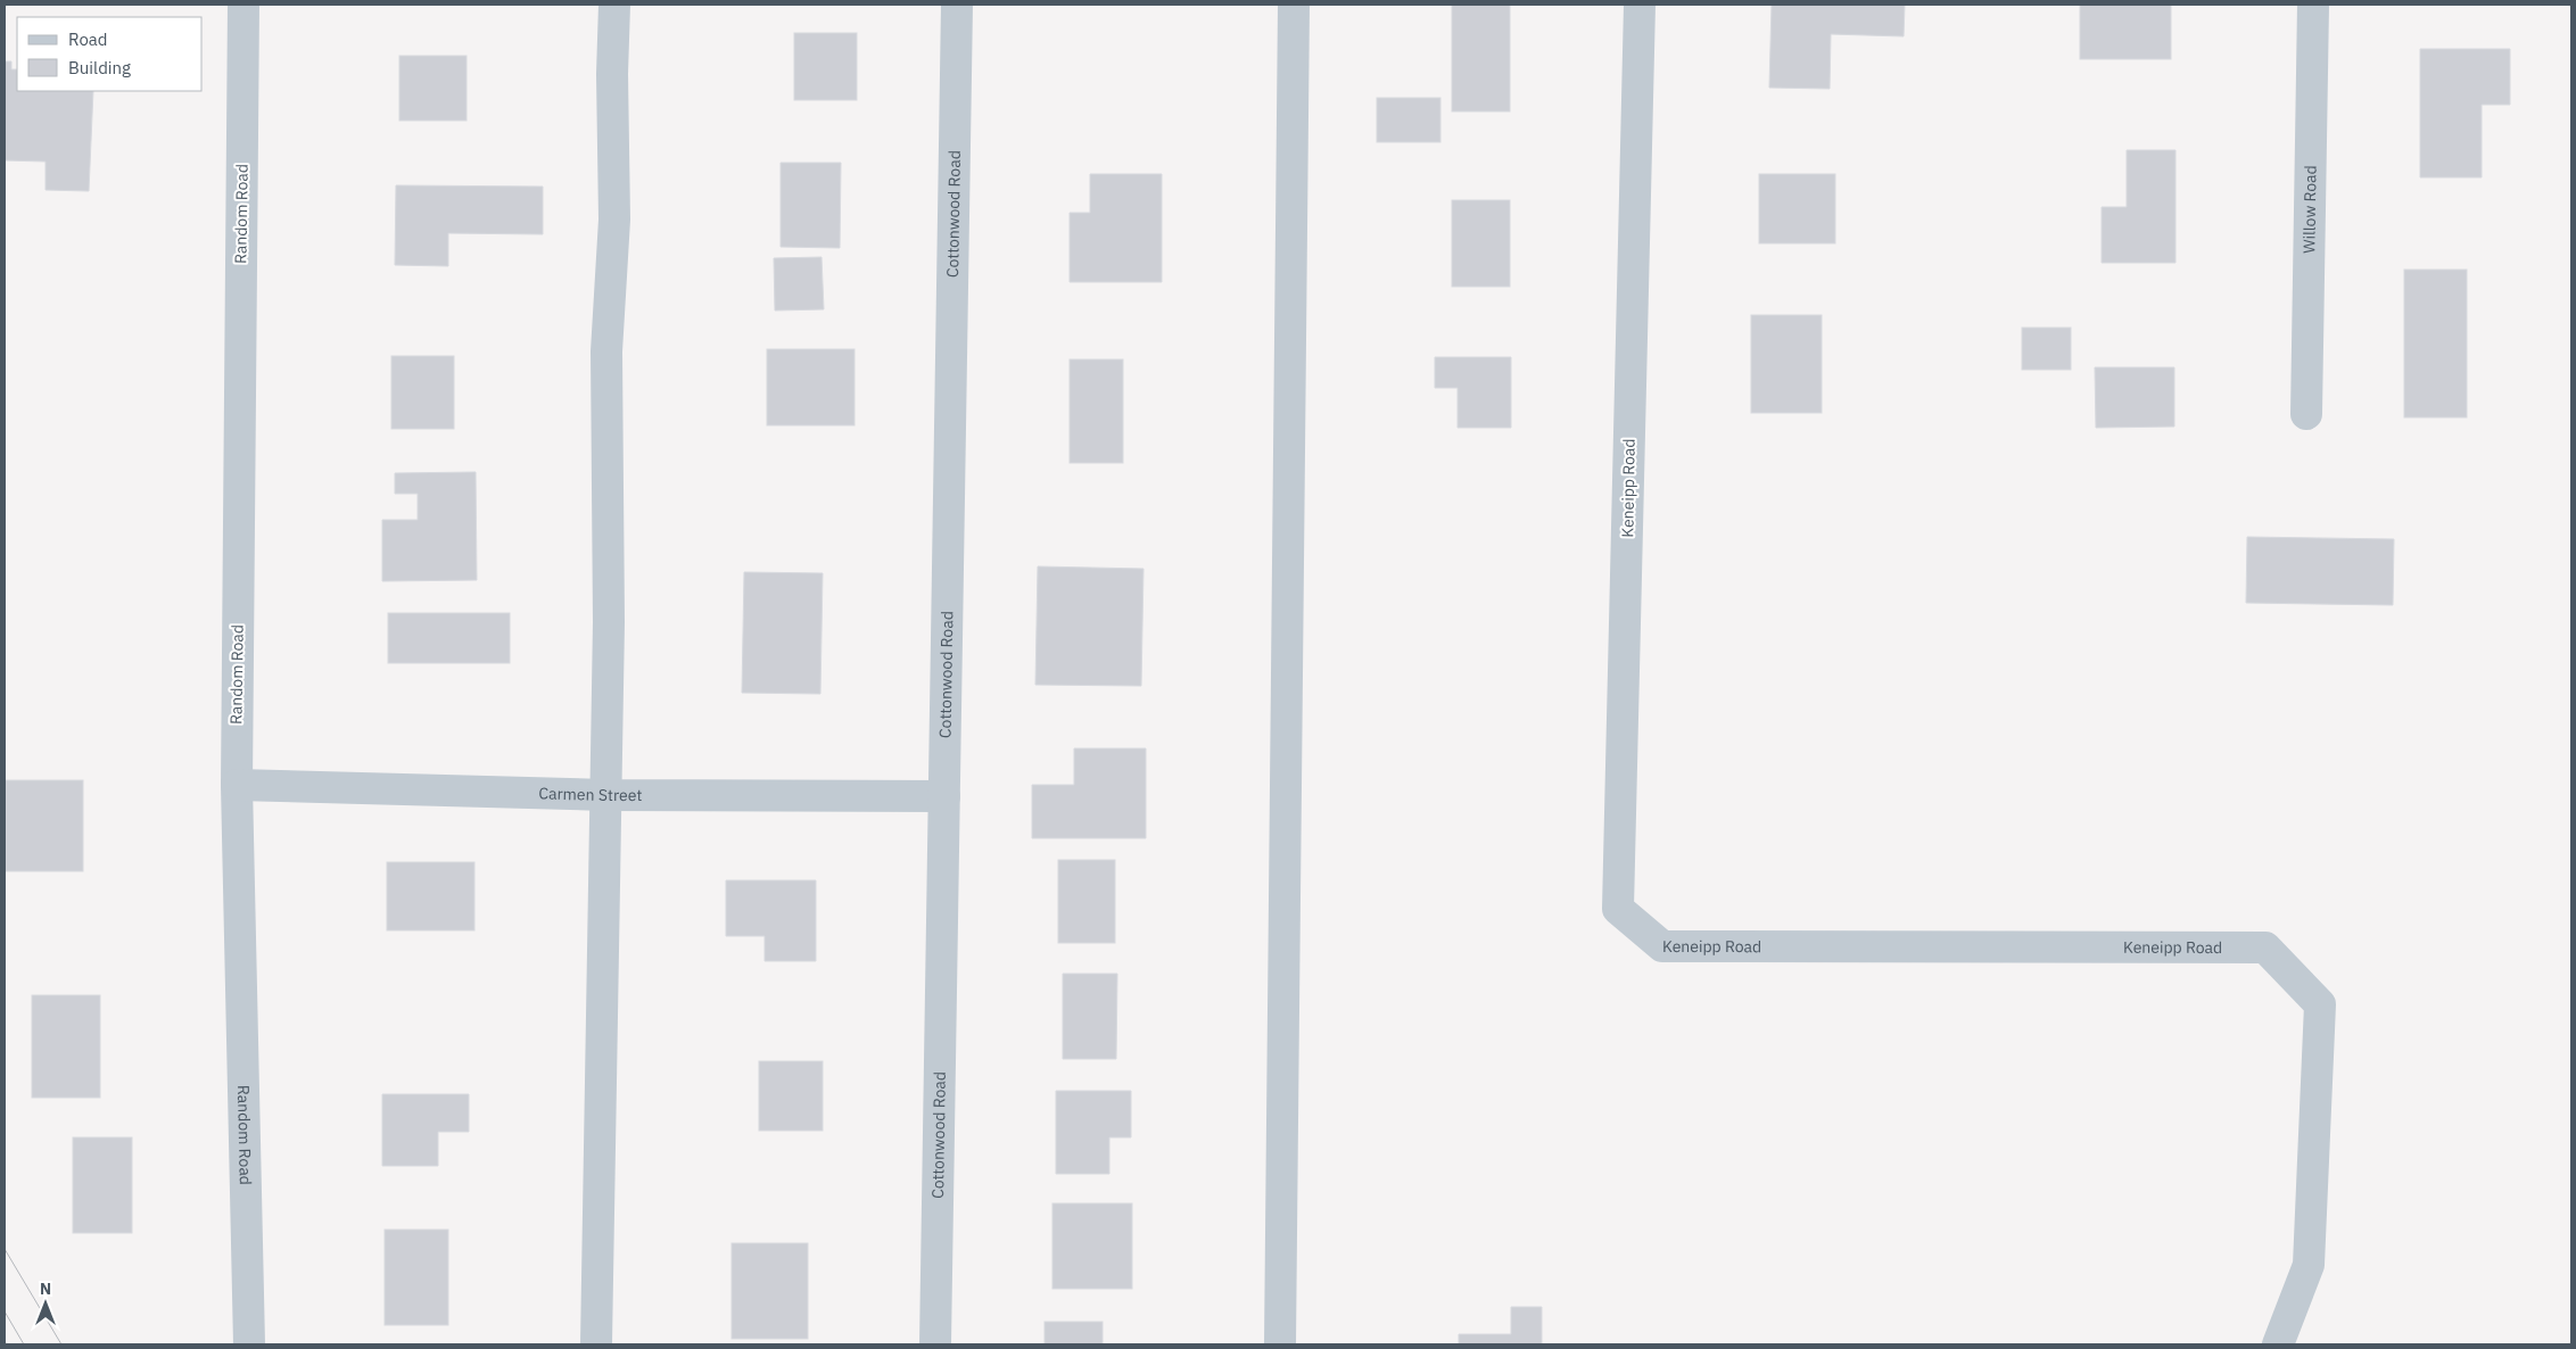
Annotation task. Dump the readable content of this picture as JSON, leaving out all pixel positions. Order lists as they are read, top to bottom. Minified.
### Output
{"streets":{"street":["Willow Road","Random Road","Cottonwood Road","Keneipp Road","Carmen Street"]},"crossings":[["Random Road","Carmen Street"],["Cottonwood Road","Carmen Street"]],"legend":["Road","Building"],"north":"top"}
